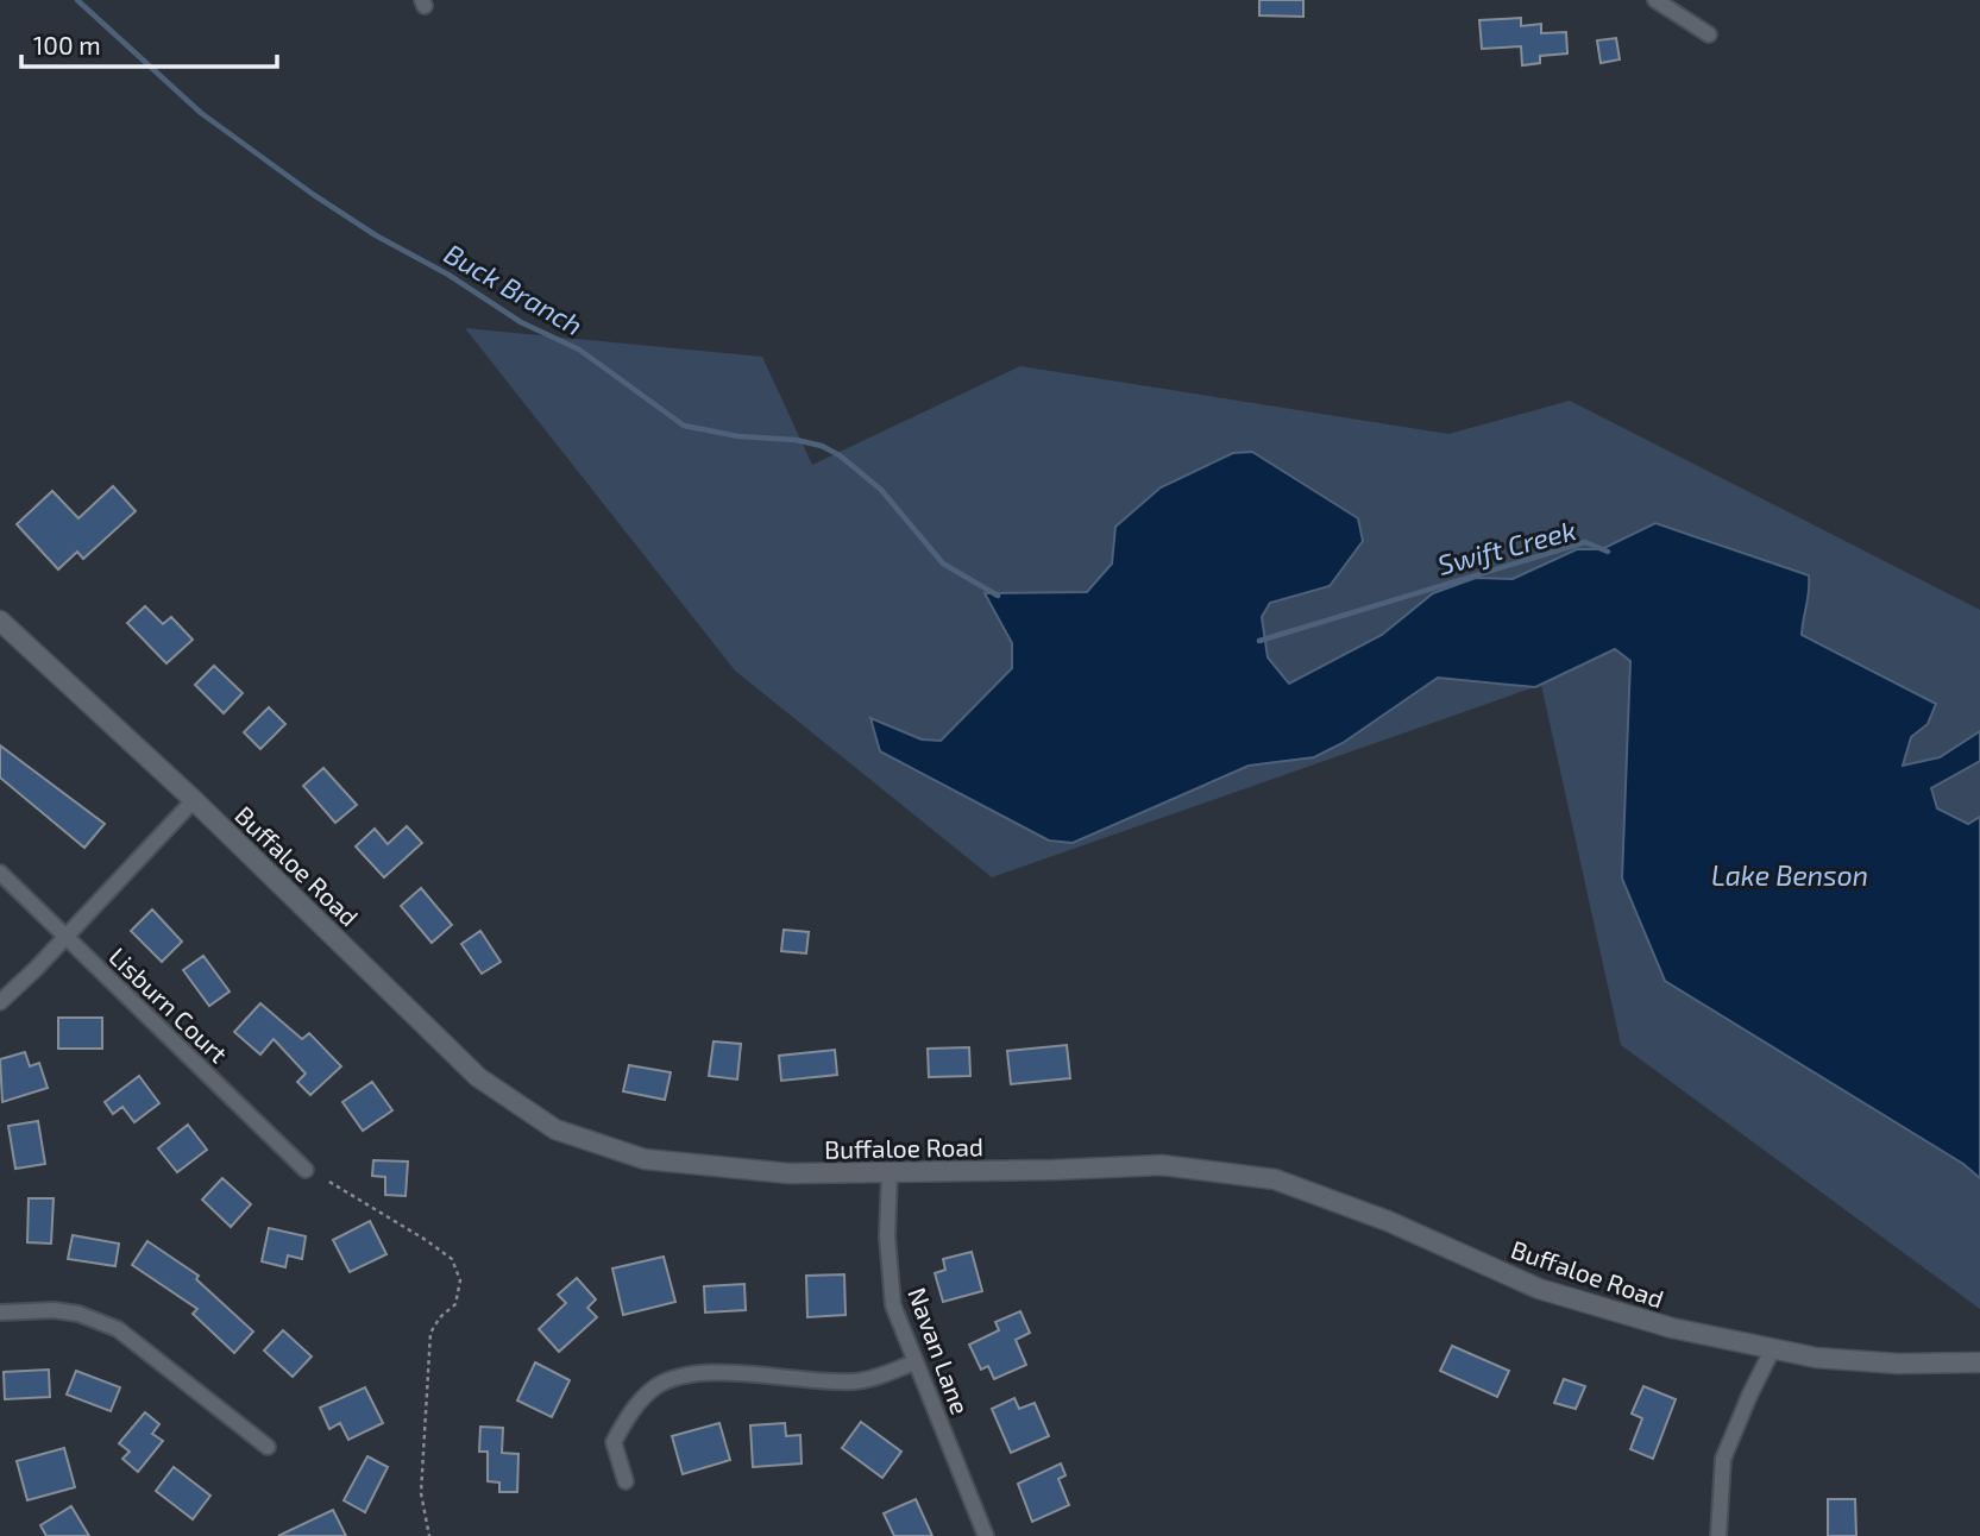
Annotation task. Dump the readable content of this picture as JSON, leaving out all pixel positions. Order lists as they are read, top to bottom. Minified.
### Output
{"streets":{"street":["Buffaloe Road","Lisburn Court","Navan Lane"]},"crossings":[["Buffaloe Road","Navan Lane"]],"water":["Buck Branch","Swift Creek","Lake Benson"],"scale_bar":"100 m"}
